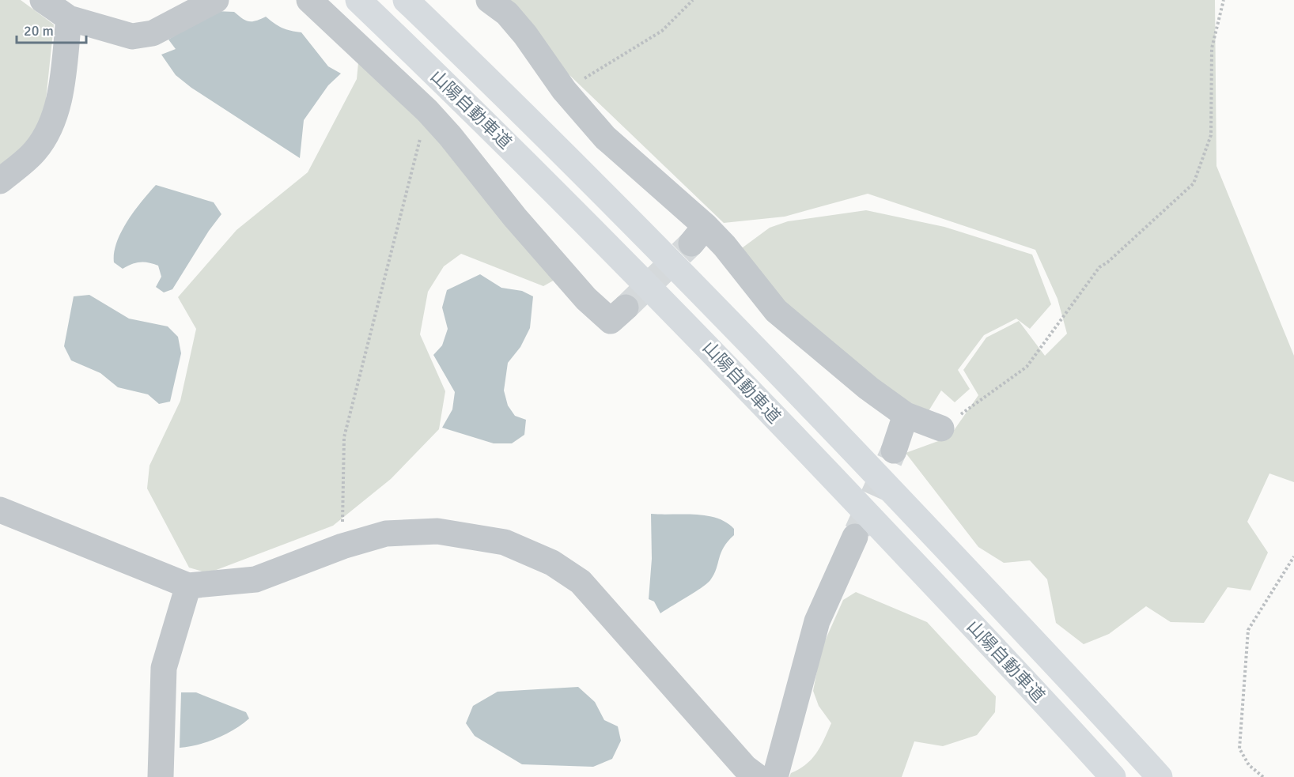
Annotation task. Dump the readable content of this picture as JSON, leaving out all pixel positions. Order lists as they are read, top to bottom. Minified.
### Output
{"streets":{"highway":["山陽自動車道"]},"scale_bar":"20 m"}
